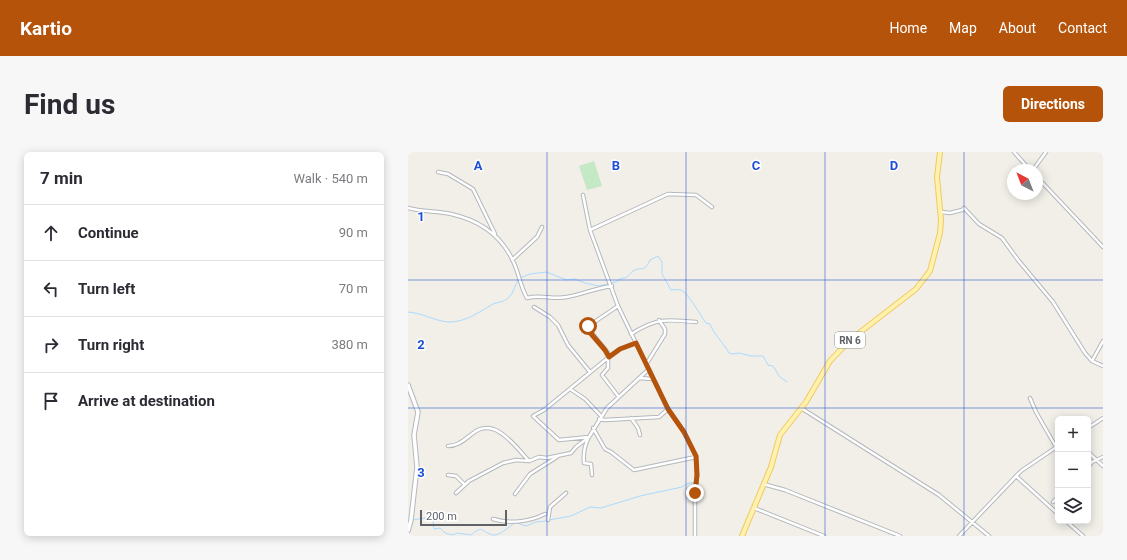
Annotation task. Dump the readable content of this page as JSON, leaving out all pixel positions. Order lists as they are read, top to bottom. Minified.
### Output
{"streets":{"main road":["RN 6"]},"scale_bar":"200 m","north":"top left","page":{"header":"Kartio","nav":["Home","Map","About","Contact"],"buttons":"Directions","title":"Find us","heading":["7 min","Walk · 540 m"],"list":[["Continue","90 m"],["Turn left","70 m"],["Turn right","380 m"],"Arrive at destination"],"map_buttons":["+","−"],"scale":"200 m"},"grid":{"columns":["A","B","C","D"],"rows":["1","2","3"]}}
